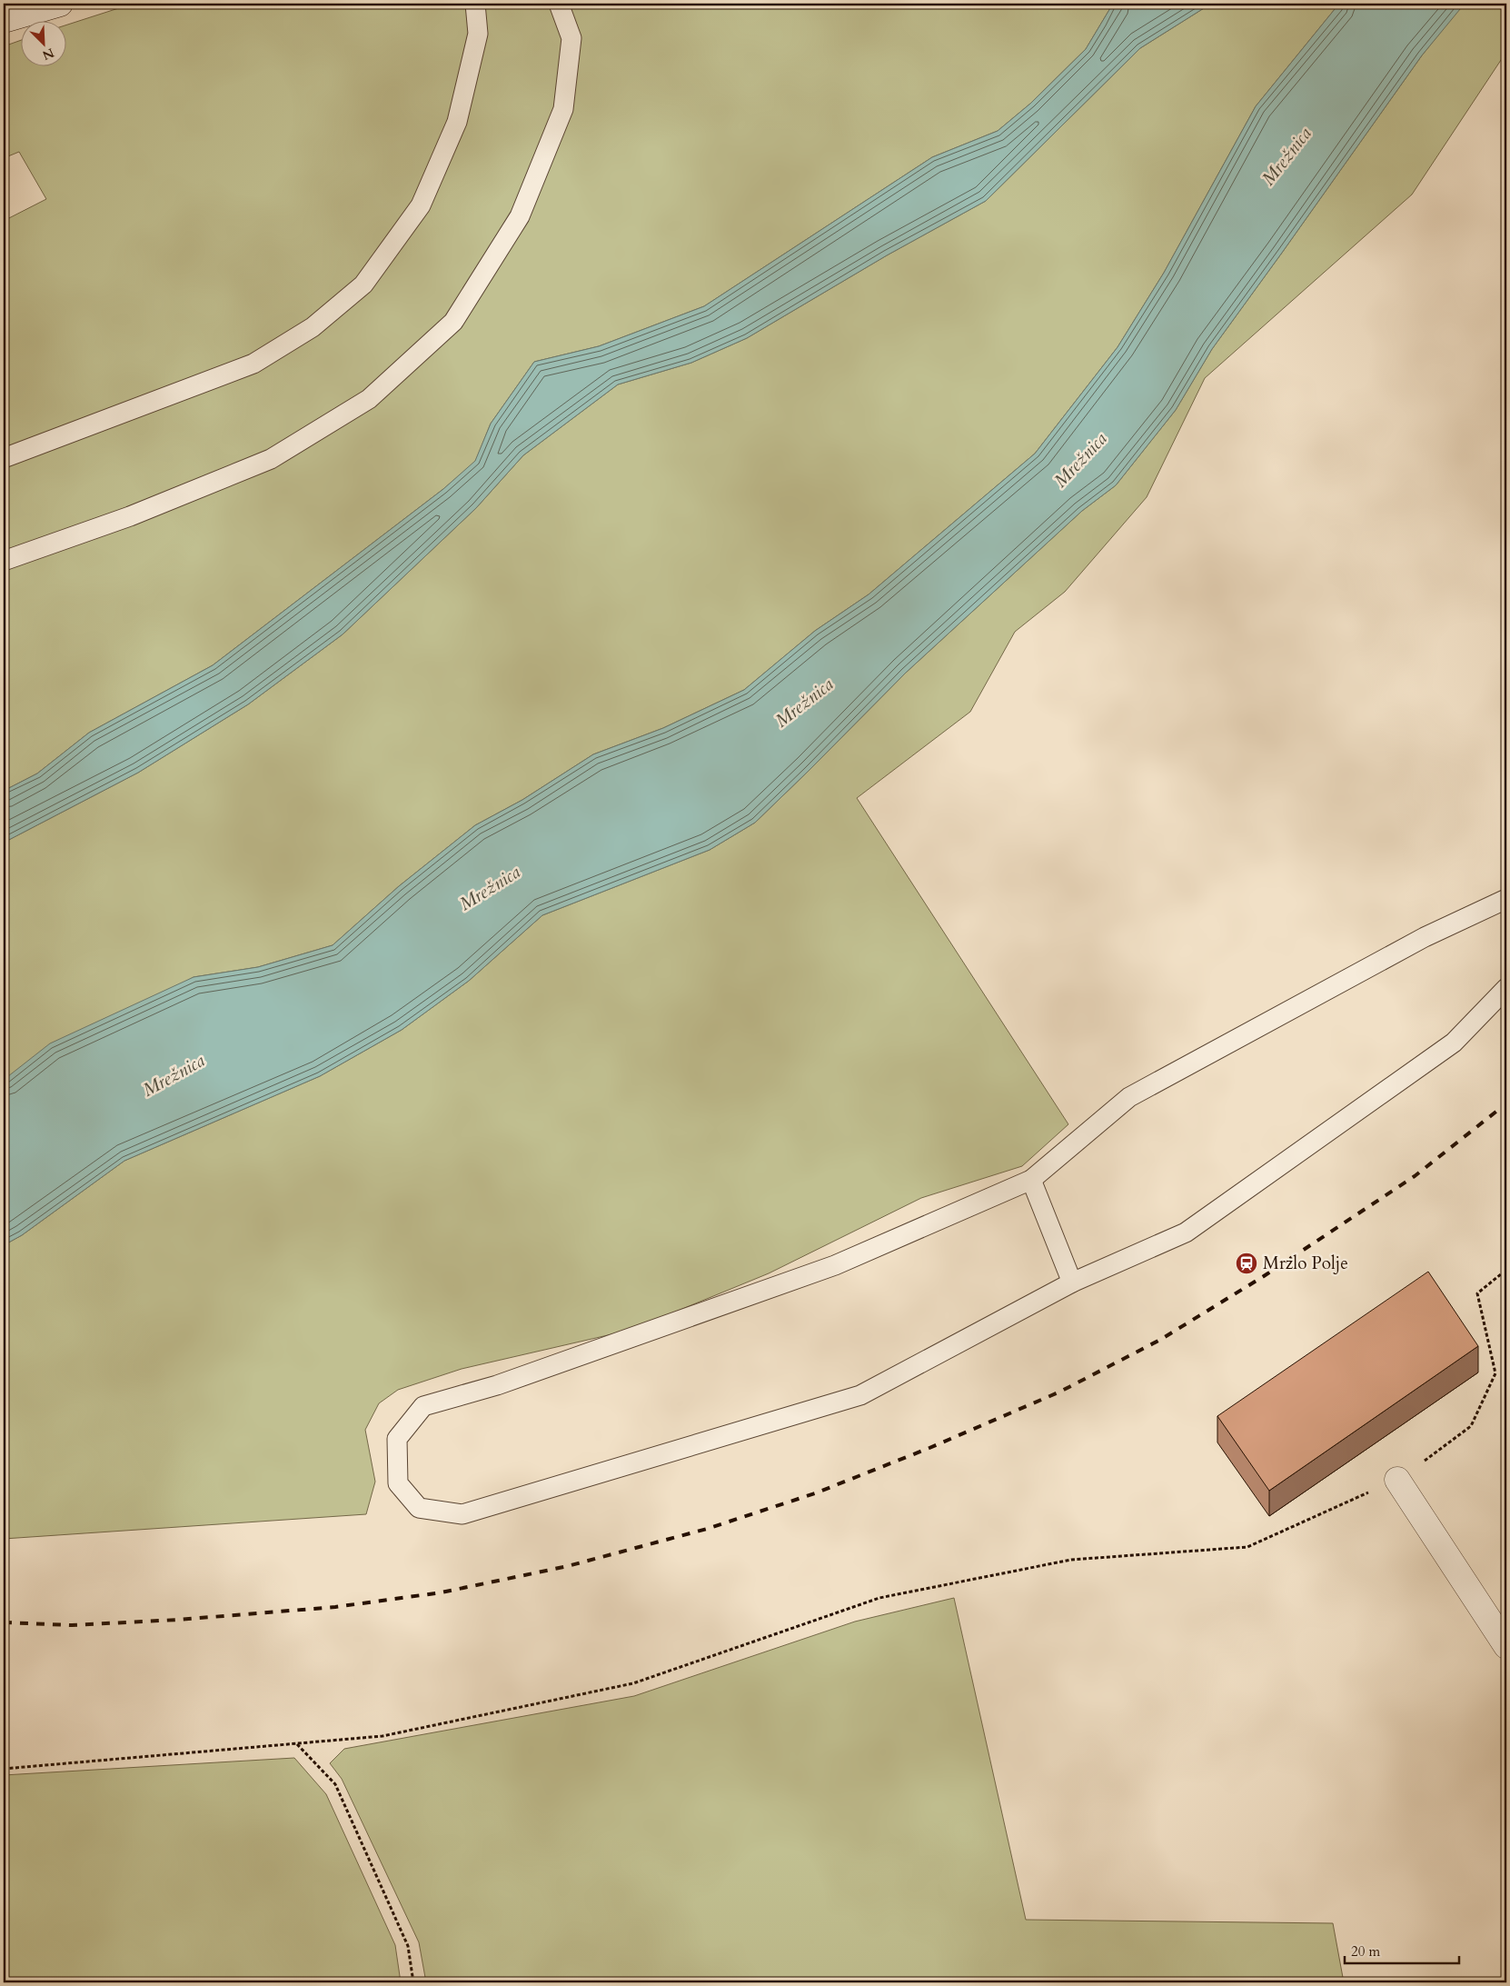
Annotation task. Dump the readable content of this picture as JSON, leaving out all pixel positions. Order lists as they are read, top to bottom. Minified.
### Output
{"water":["Mrežnica"],"places":{"station":["Mrzlo Polje"]},"scale_bar":"20 m","north":"bottom right"}
